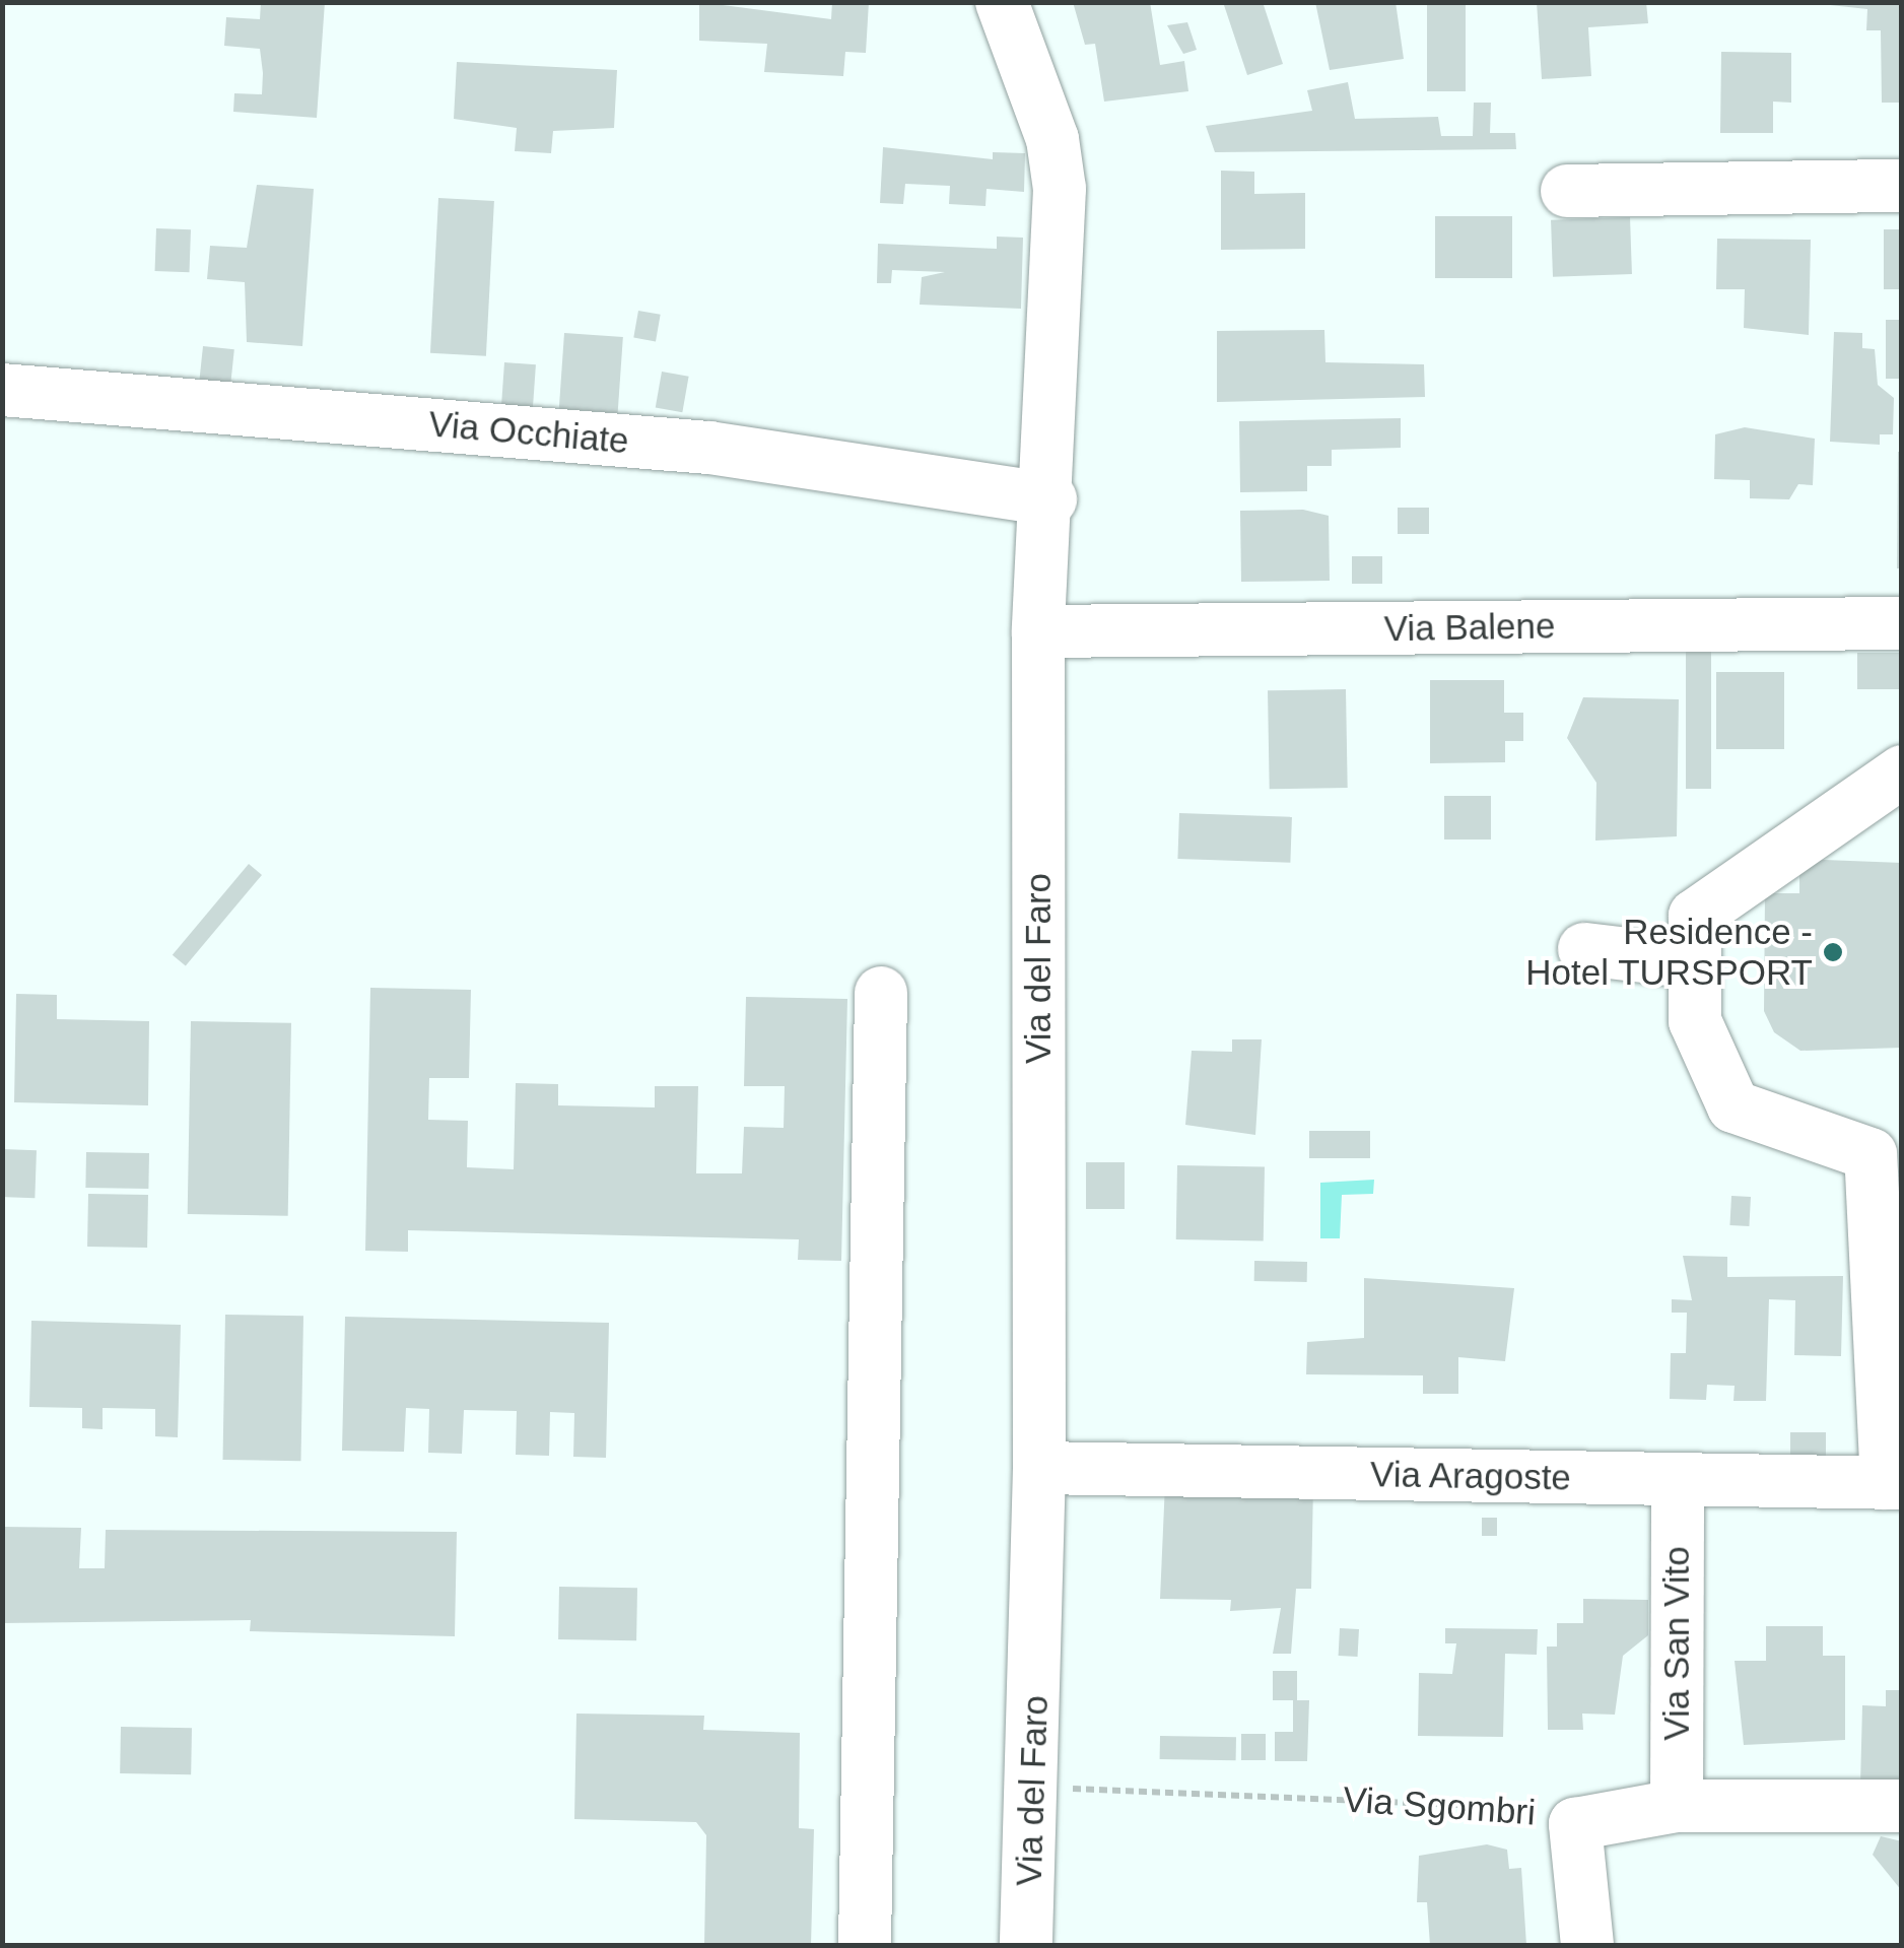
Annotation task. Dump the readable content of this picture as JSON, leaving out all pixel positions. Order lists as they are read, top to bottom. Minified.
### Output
{"streets":{"street":["Via Occhiate","Via Balene","Via del Faro","Via Aragoste","Via San Vito","Via Sgombri"]},"crossings":[["Via Occhiate","Via del Faro"],["Via Balene","Via del Faro"],["Via del Faro","Via Aragoste"],["Via del Faro","Via Sgombri"],["Via Aragoste","Via San Vito"],["Via San Vito","Via Sgombri"]],"places":["Residence - Hotel TURSPORT"]}
